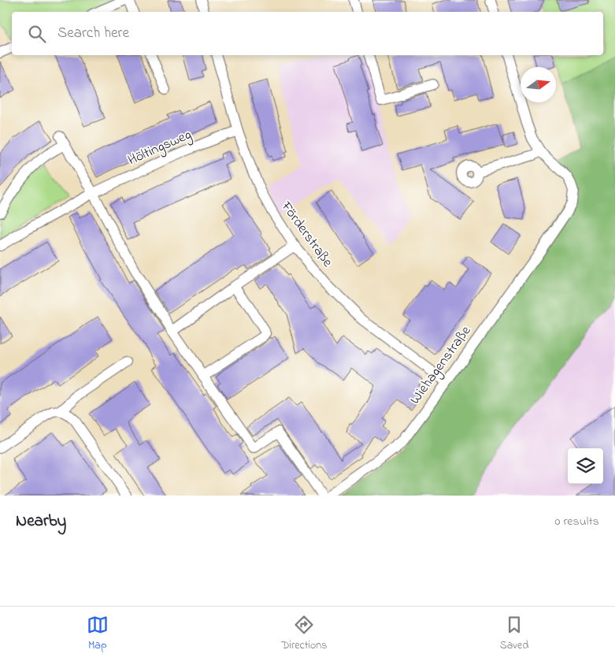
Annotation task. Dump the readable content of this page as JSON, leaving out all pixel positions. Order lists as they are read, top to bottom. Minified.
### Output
{"streets":{"street":["Höltingsweg","Förderstraße","Wiehagenstraße"]},"crossings":[["Höltingsweg","Förderstraße"],["Förderstraße","Wiehagenstraße"]],"north":"right","page":{"search":"Search here","heading":["Nearby","0 results"],"nav":["Map","Directions","Saved"]}}
